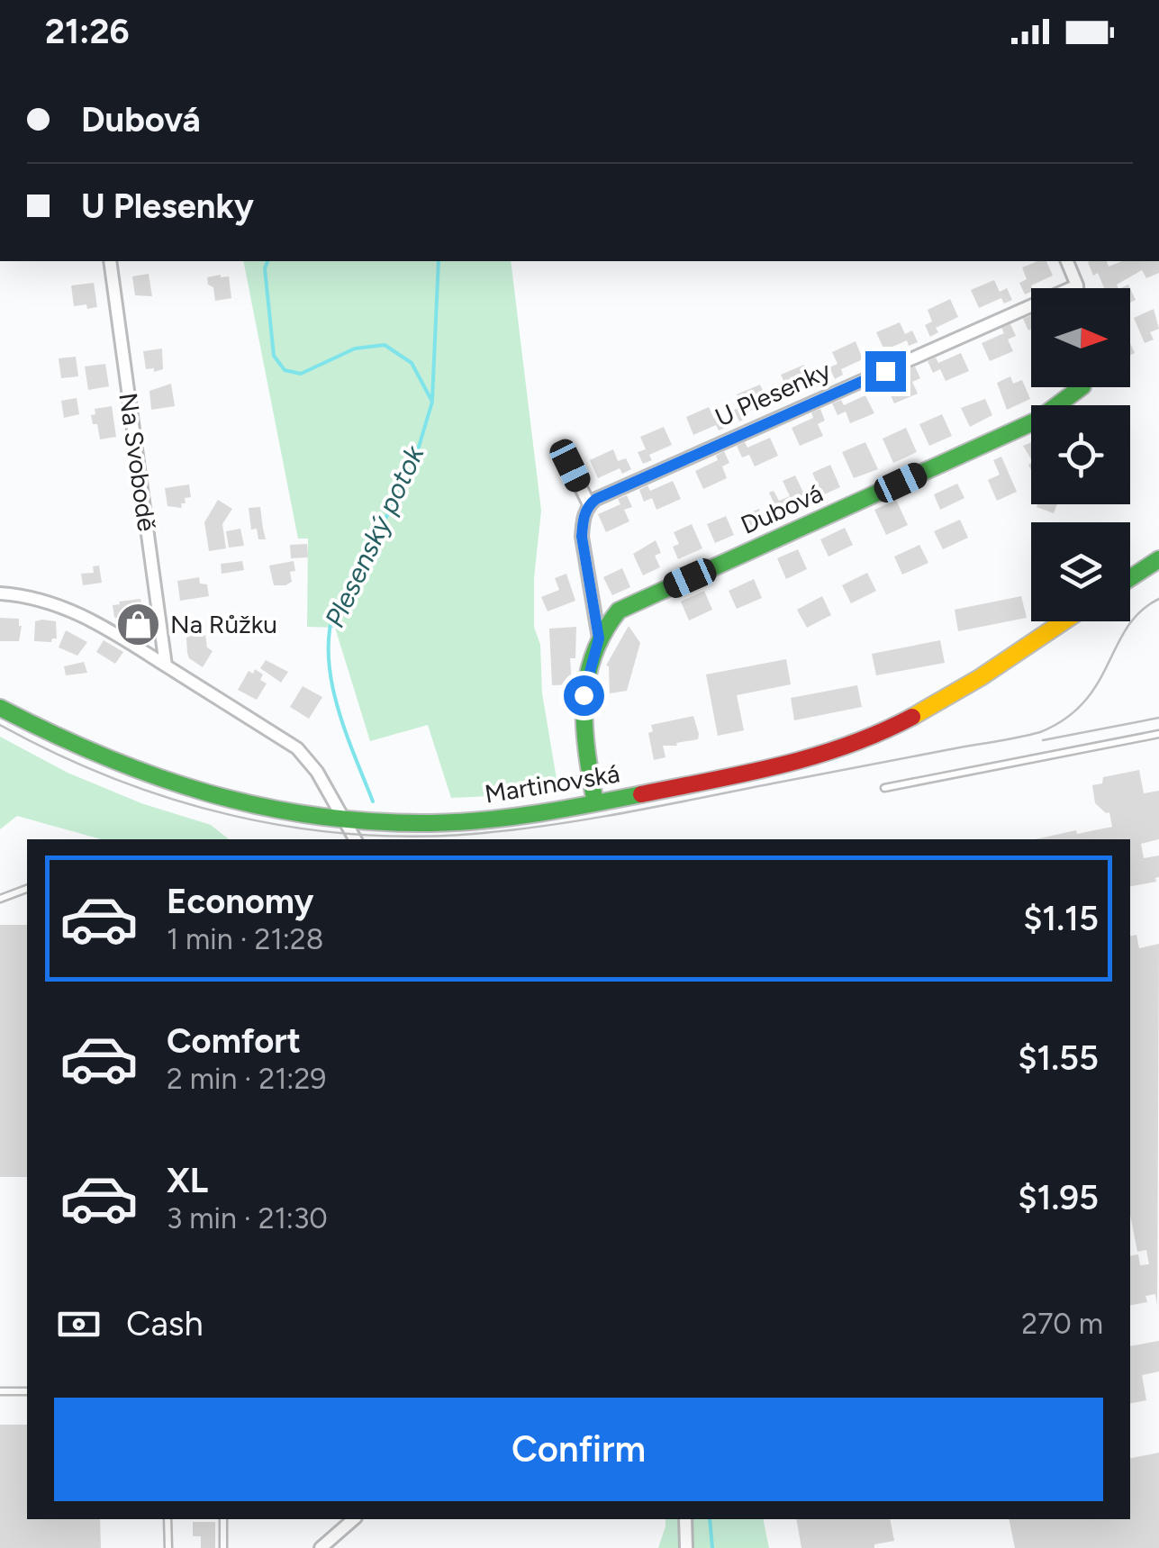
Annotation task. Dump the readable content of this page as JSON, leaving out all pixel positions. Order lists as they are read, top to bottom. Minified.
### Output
{"streets":{"street":["U Plesenky","Na Svobodě","Dubová","Martinovská"]},"crossings":[["Dubová","Martinovská"]],"water":["Plesenský potok"],"places":{"shop":["Na Růžku"]},"north":"right","page":{"status":"21:26","banner":["Dubová","U Plesenky"],"list":[{"name":"Economy","note":"1 min · 21:28","value":"$1.15"},{"name":"Comfort","note":"2 min · 21:29","value":"$1.55"},{"name":"XL","note":"3 min · 21:30","value":"$1.95"}],"pay":["Cash","270 m"],"buttons":"Confirm"}}
